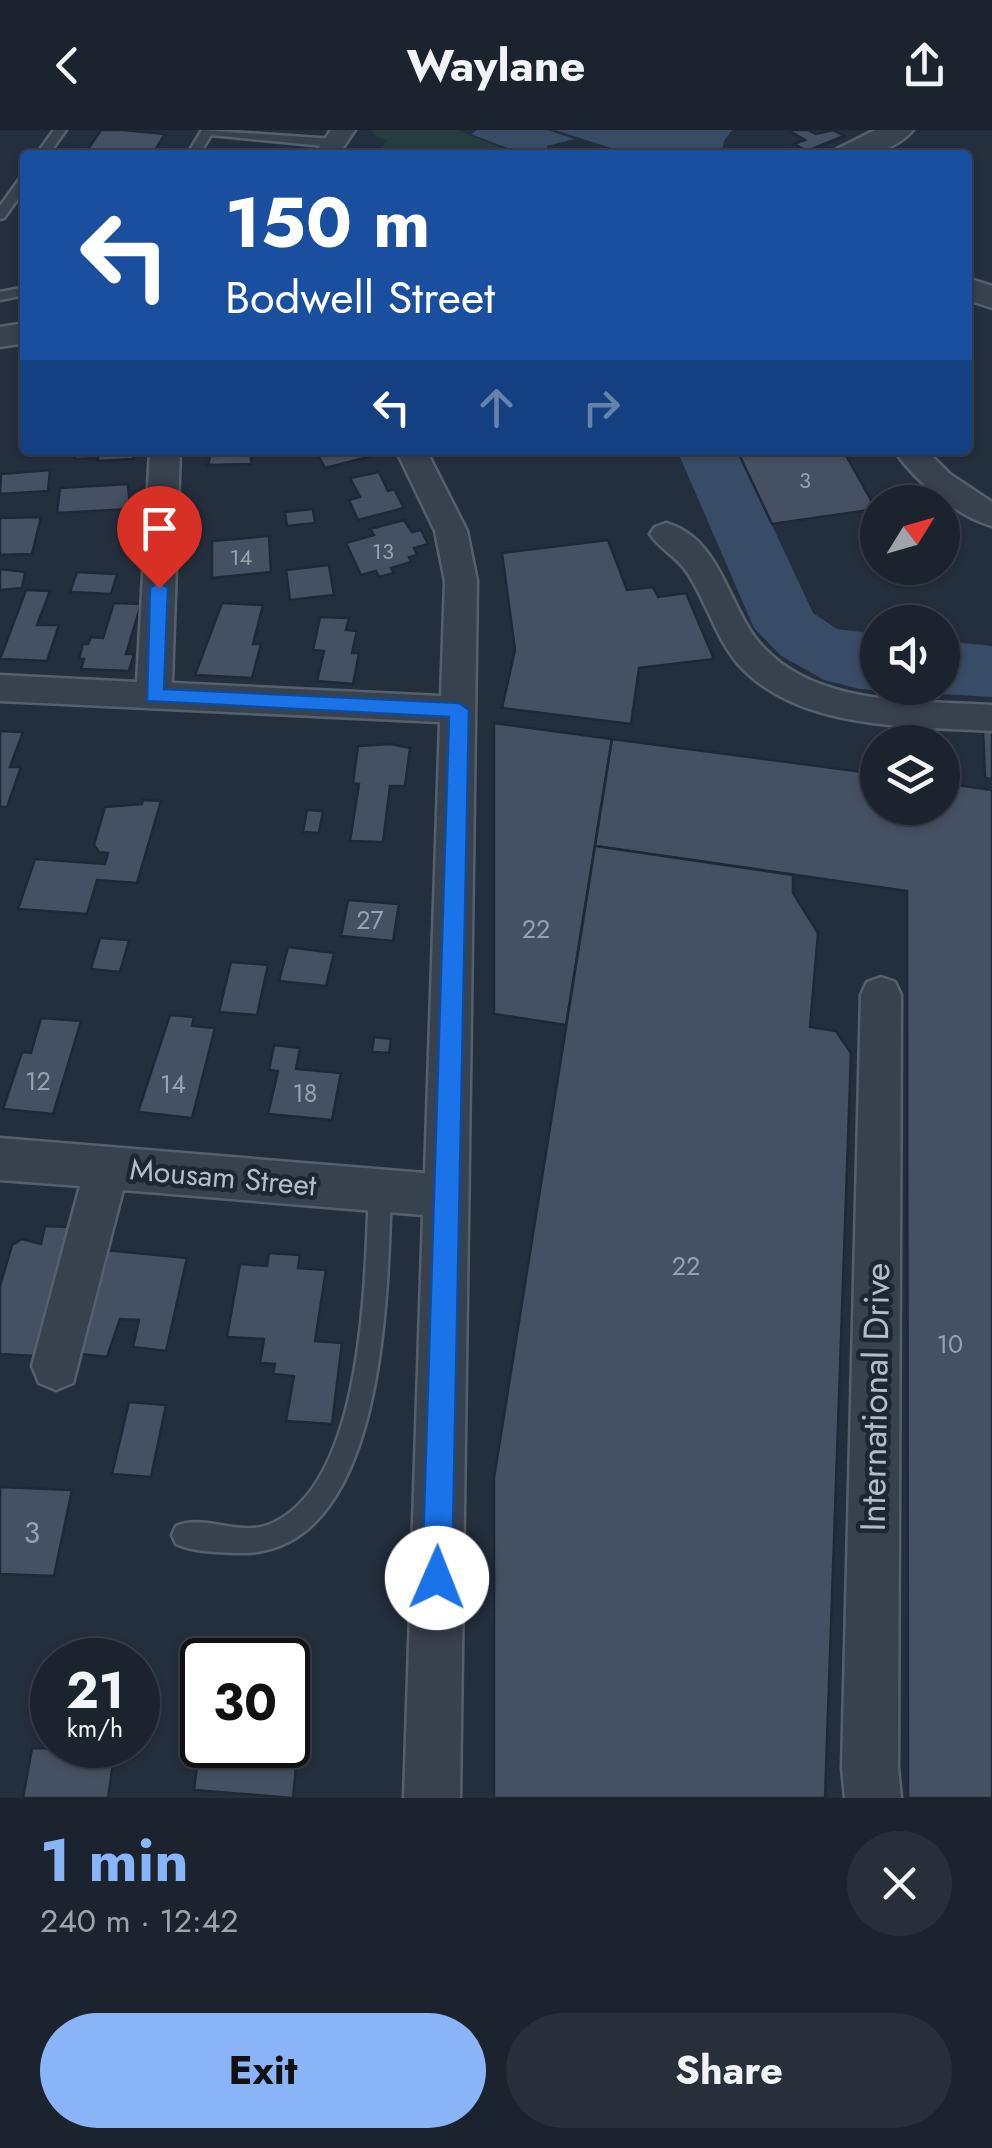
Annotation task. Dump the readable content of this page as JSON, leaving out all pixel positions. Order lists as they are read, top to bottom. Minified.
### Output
{"streets":{"street":["Mousam Street","International Drive"]},"house_numbers":["3","13","14","27","22","12","14","18","22","10","3"],"north":"top right","page":{"header":"Waylane","turn":["150 m","Bodwell Street"],"speed":"21 km/h","limit":"30","heading":["1 min","240 m · 12:42"],"buttons":["Exit","Share"]}}
